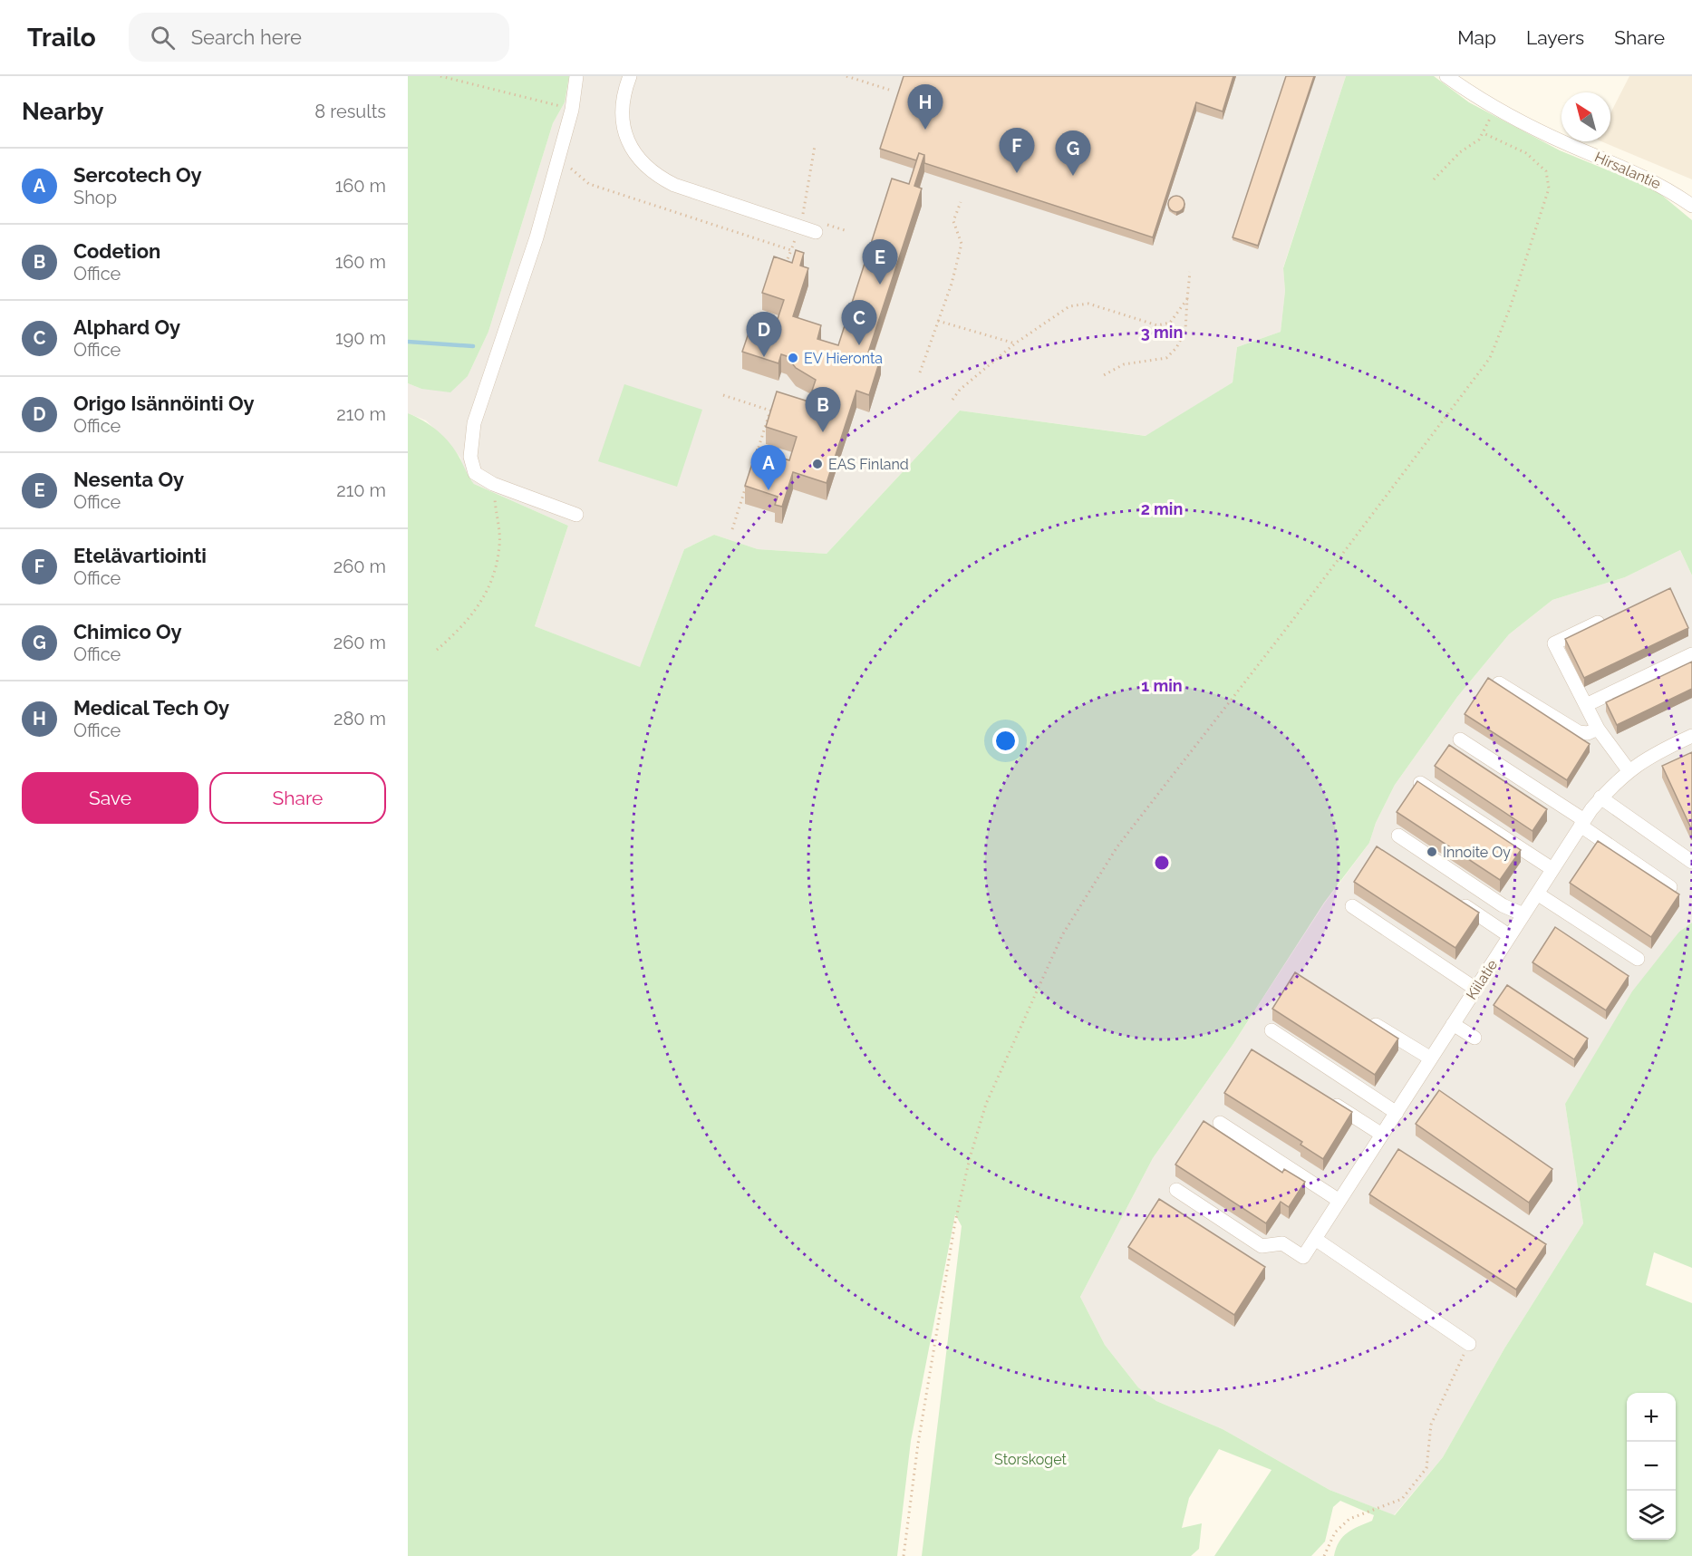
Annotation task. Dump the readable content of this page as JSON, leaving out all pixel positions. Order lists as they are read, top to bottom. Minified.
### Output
{"streets":{"street":["Hirsalantie","Kiilatie"]},"parks":["Storskoget"],"places":["EV Hieronta","EAS Finland","Innoite Oy"],"north":"top left","page":{"header":"Trailo","search":"Search here","nav":["Map","Layers","Share"],"heading":["Nearby","8 results"],"pins":["H","F","G","E","C","D","B","A"],"list":[{"mark":"A","name":"Sercotech Oy","note":"Shop","value":"160 m"},{"mark":"B","name":"Codetion","note":"Office","value":"160 m"},{"mark":"C","name":"Alphard Oy","note":"Office","value":"190 m"},{"mark":"D","name":"Origo Isännöinti Oy","note":"Office","value":"210 m"},{"mark":"E","name":"Nesenta Oy","note":"Office","value":"210 m"},{"mark":"F","name":"Etelävartiointi","note":"Office","value":"260 m"},{"mark":"G","name":"Chimico Oy","note":"Office","value":"260 m"},{"mark":"H","name":"Medical Tech Oy","note":"Office","value":"280 m"}],"buttons":["Save","Share"],"map_buttons":["+","−"]},"rings":["3 min","2 min","1 min"]}
